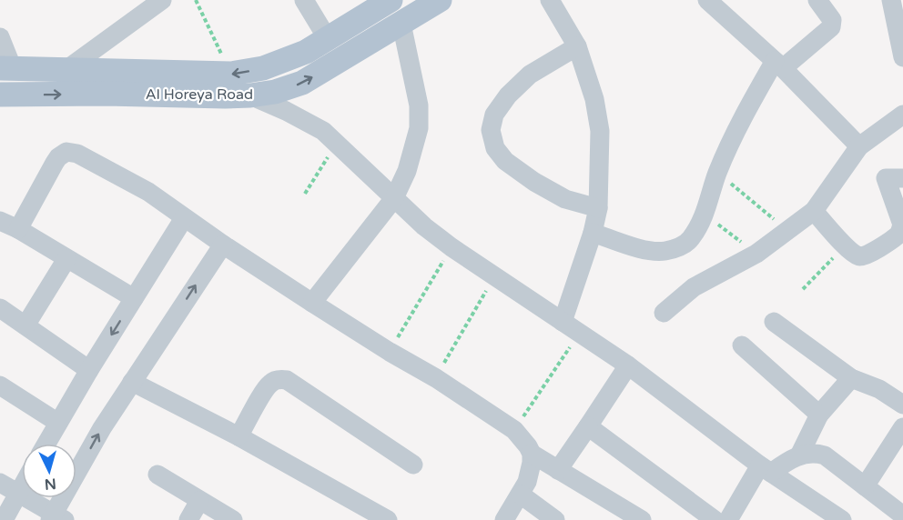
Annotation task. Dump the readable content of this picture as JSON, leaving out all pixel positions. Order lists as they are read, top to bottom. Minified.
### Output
{"streets":{"main road":["Al Horeya Road"]},"north":"bottom"}
